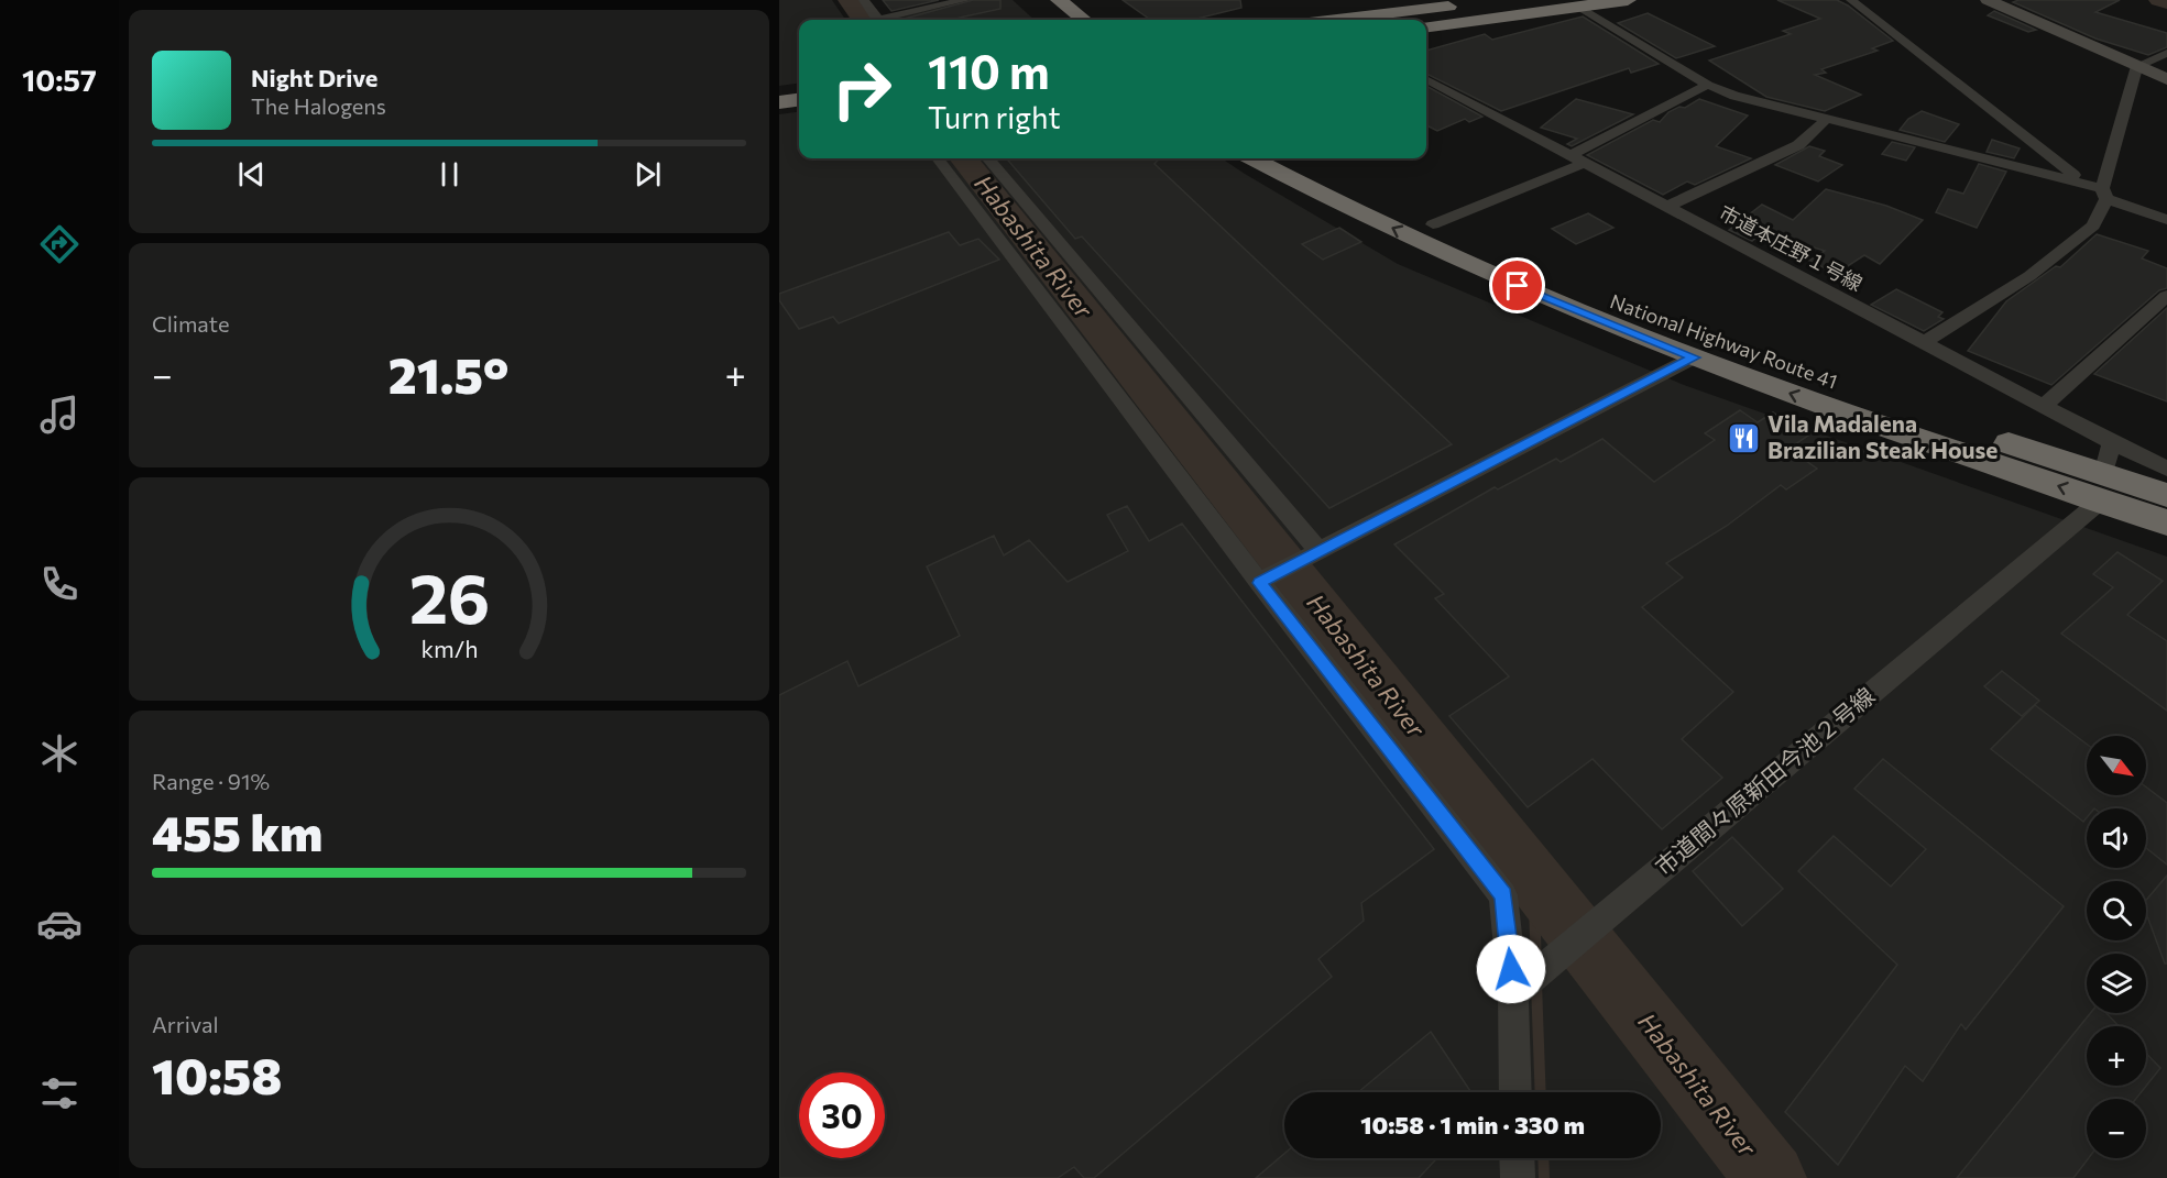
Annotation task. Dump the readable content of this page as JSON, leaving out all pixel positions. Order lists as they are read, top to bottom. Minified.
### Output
{"streets":{"highway":["National Highway Route 41"],"street":["市道本庄野１号線","市道間々原新田今池２号線"]},"crossings":[["National Highway Route 41","市道間々原新田今池２号線"]],"water":["Habashita River"],"places":{"restaurant":["Vila Madalena Brazilian Steak House"]},"north":"bottom right","page":{"tabs":"10:57","turn":["110 m","Turn right"],"song":["Night Drive","The Halogens"],"tile":["Climate",["Range · 91%","455 km"],["Arrival","10:58"]],"heat":["−","21.5°","+"],"map_buttons":["+","−"],"limit":"30","trip":"10:58 · 1 min · 330 m","gauge":["26","km/h"]}}
